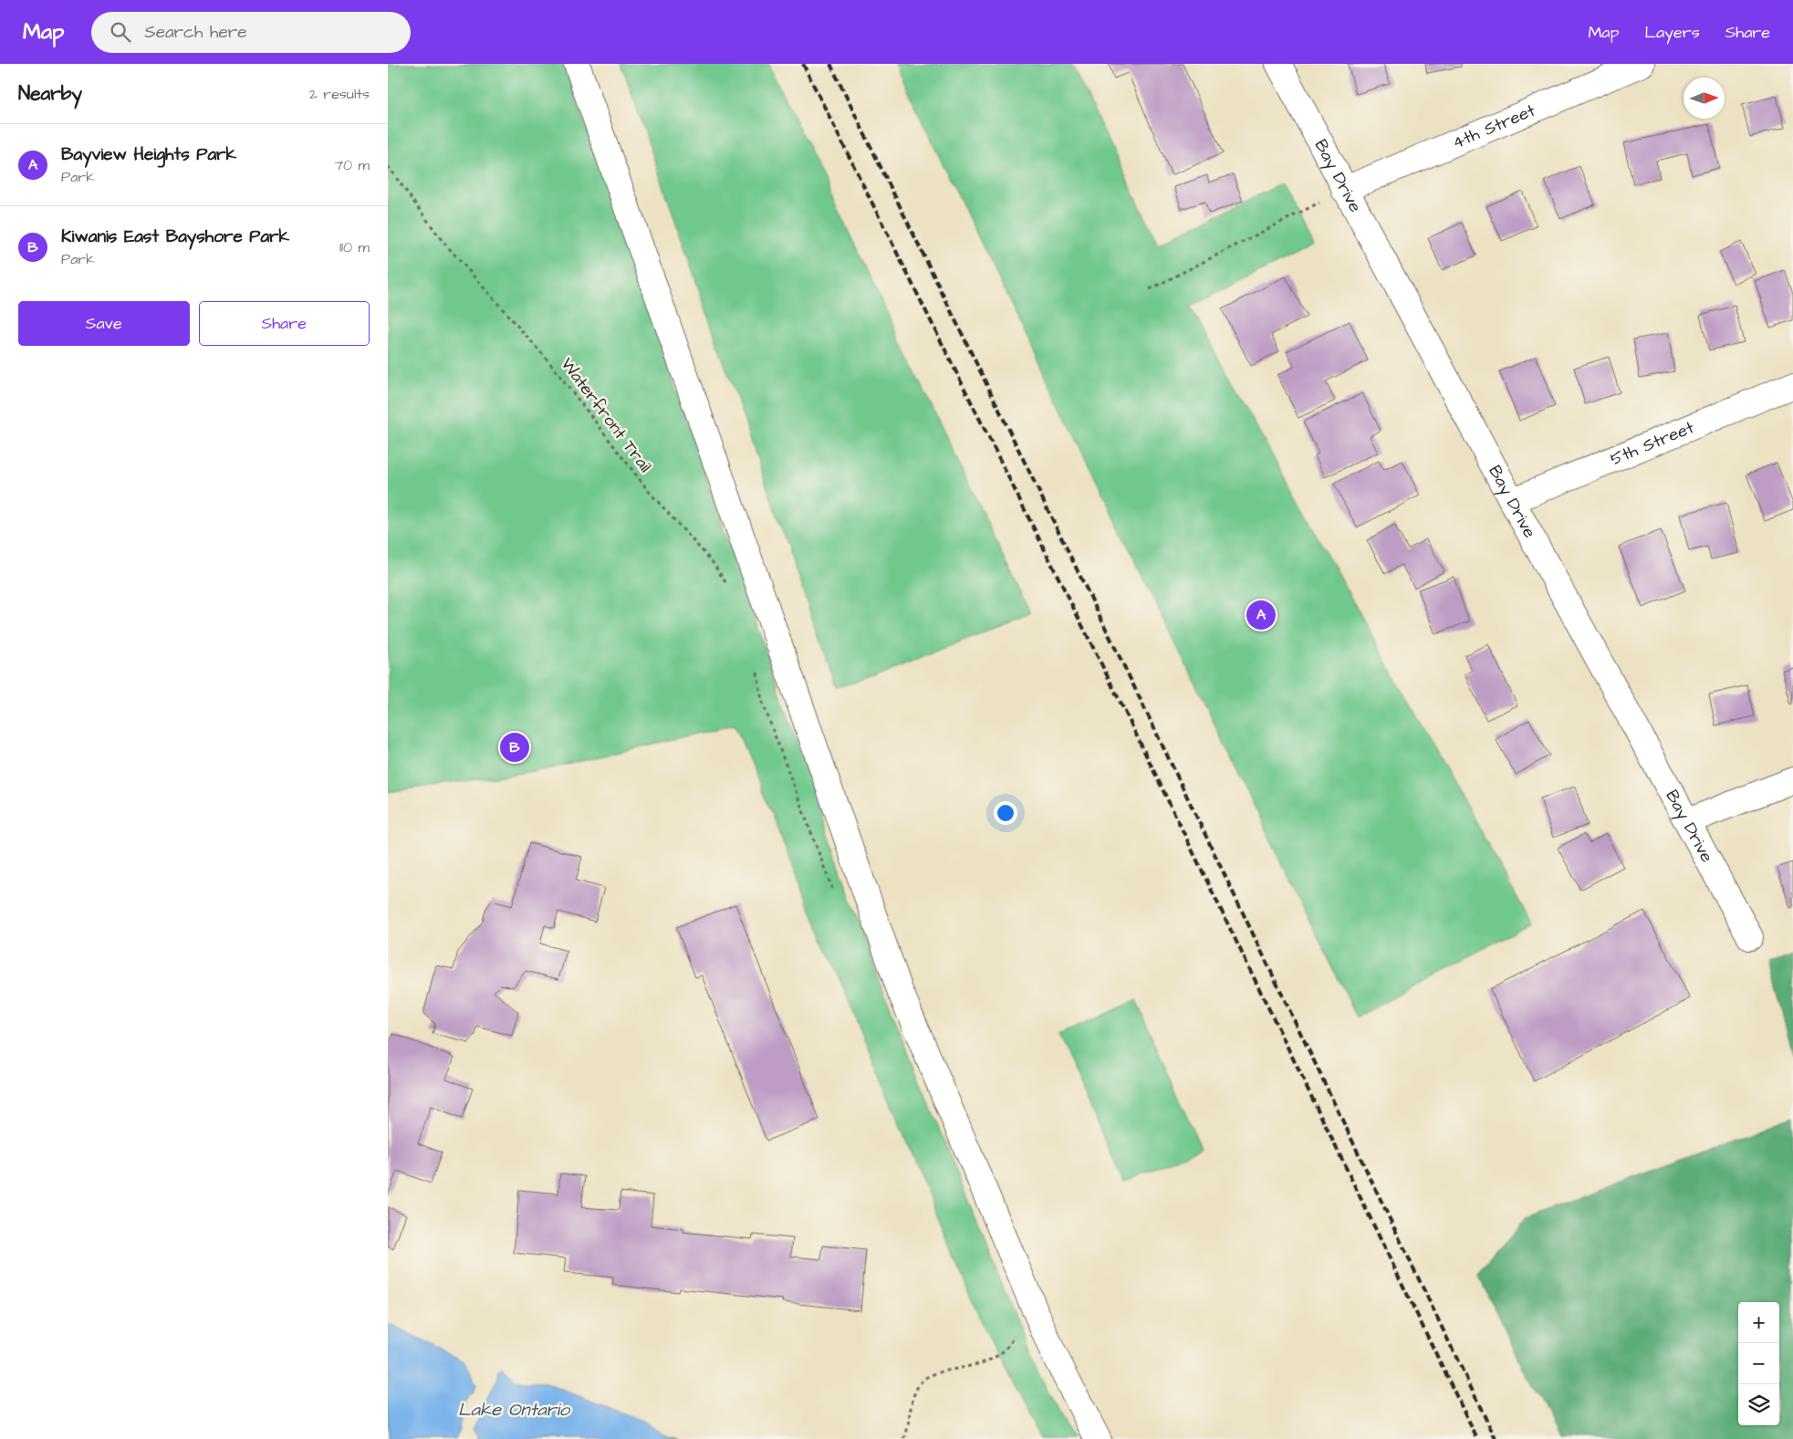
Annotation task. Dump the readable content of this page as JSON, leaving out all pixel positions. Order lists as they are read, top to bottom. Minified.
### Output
{"streets":{"street":["4th Street","Bay Drive","5th Street"],"path":["Waterfront Trail"]},"crossings":[["4th Street","Bay Drive"],["Bay Drive","5th Street"]],"water":["Lake Ontario"],"north":"right","page":{"header":"Map","search":"Search here","nav":["Map","Layers","Share"],"heading":["Nearby","2 results"],"list":[{"mark":"A","name":"Bayview Heights Park","note":"Park","value":"70 m"},{"mark":"B","name":"Kiwanis East Bayshore Park","note":"Park","value":"110 m"}],"buttons":["Save","Share"],"pins":["A","B"],"map_buttons":["+","−"]}}
